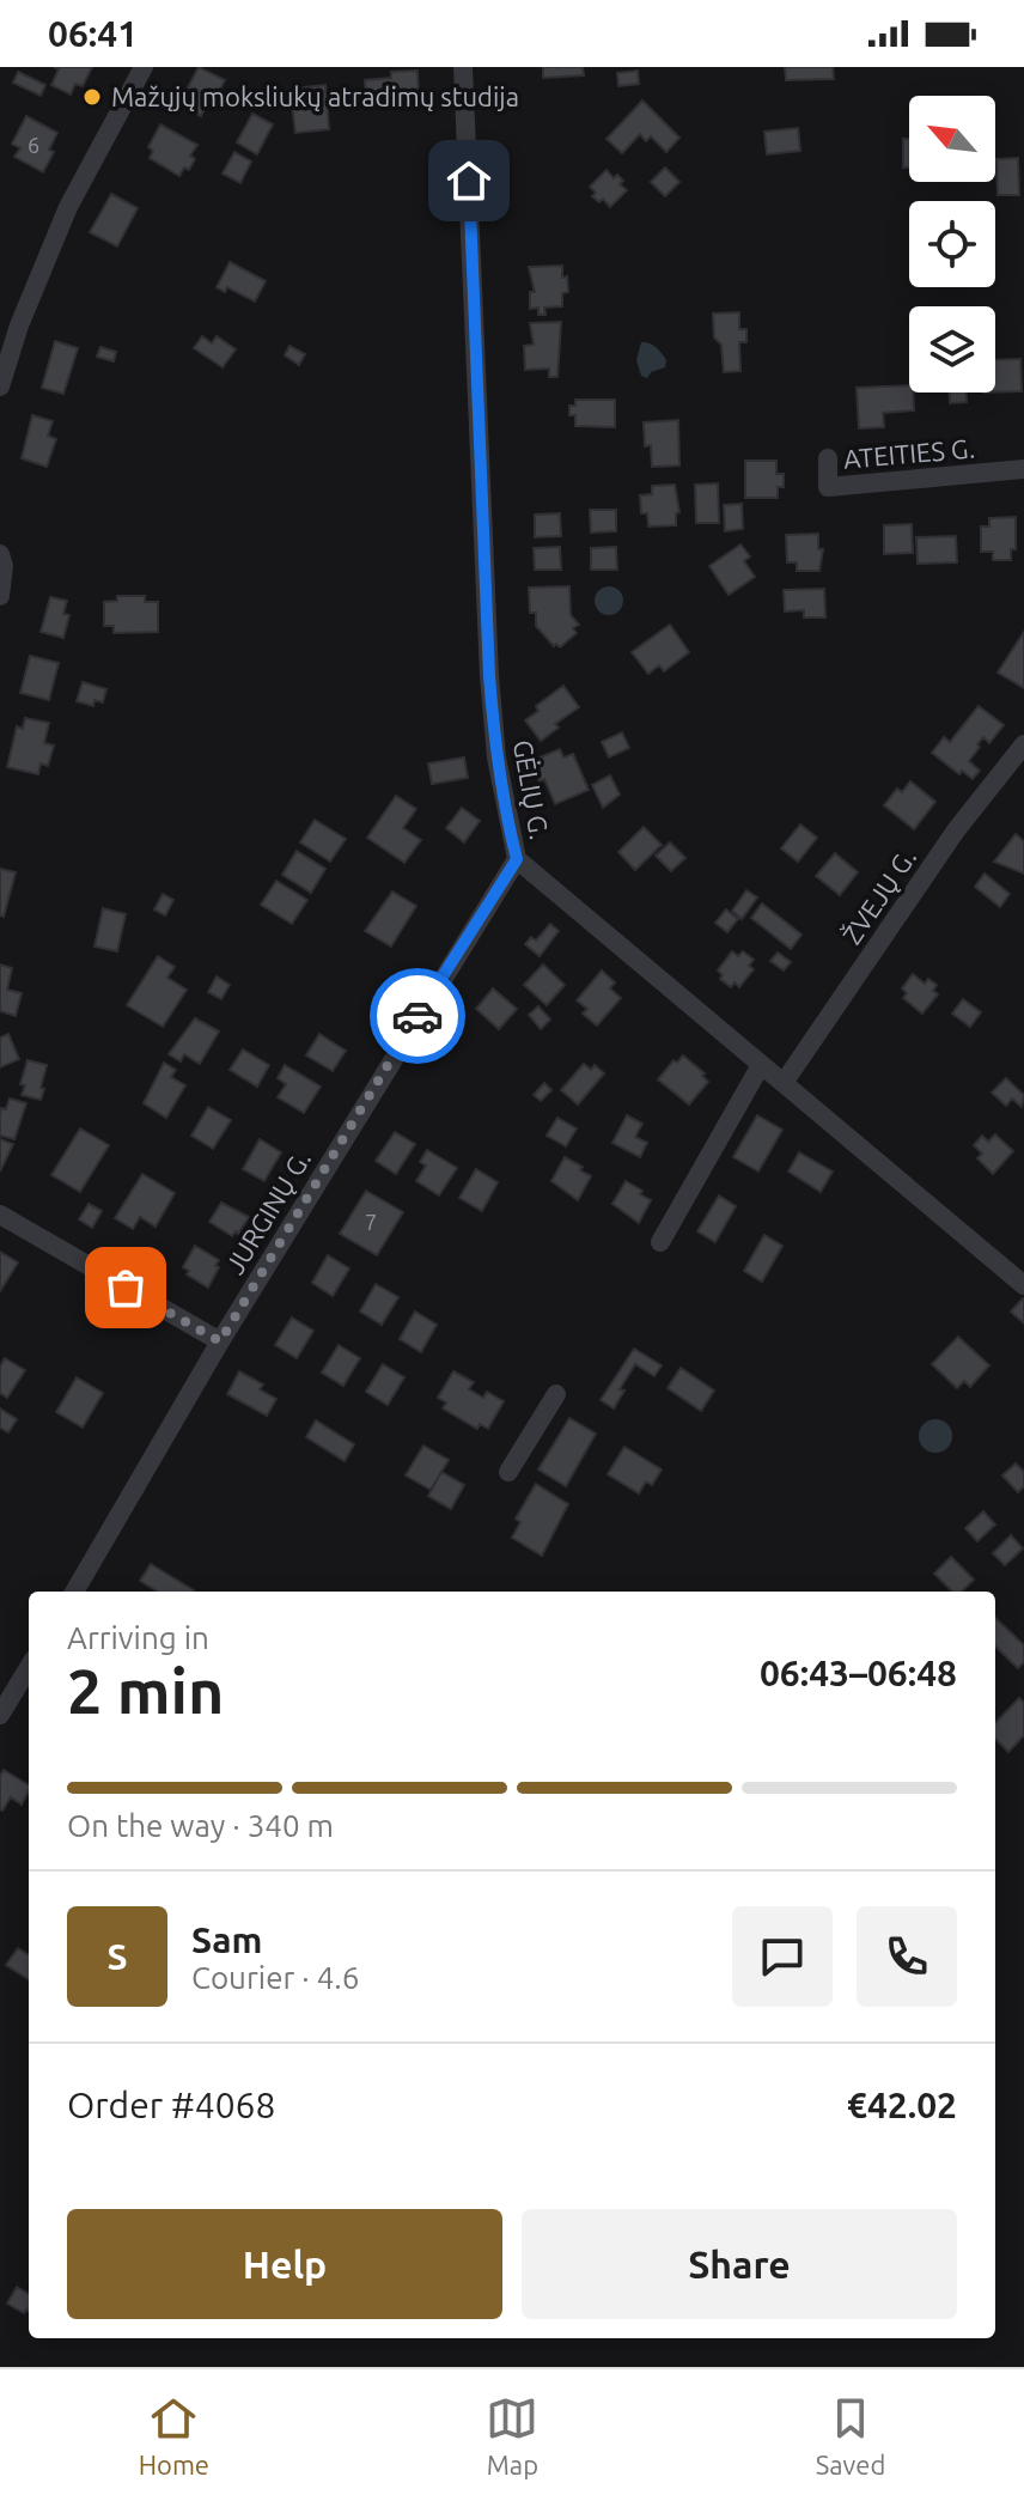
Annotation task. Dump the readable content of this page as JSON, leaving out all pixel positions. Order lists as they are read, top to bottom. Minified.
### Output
{"streets":{"street":["ATEITIES G.","GĖLIŲ G.","ŽVEJŲ G.","JURGINŲ G."]},"crossings":[["GĖLIŲ G.","ŽVEJŲ G."],["GĖLIŲ G.","JURGINŲ G."]],"places":["Mažųjų moksliukų atradimų studija"],"house_numbers":["6","7"],"north":"top left","page":{"status":"06:41","heading":["2 min","Arriving in","06:43–06:48"],"panel":["Sam","Courier · 4.6","Order #4068","€42.02"],"bar":"On the way · 340 m","round":"S","buttons":["Help","Share"],"tabs":["Home","Map","Saved"]}}
